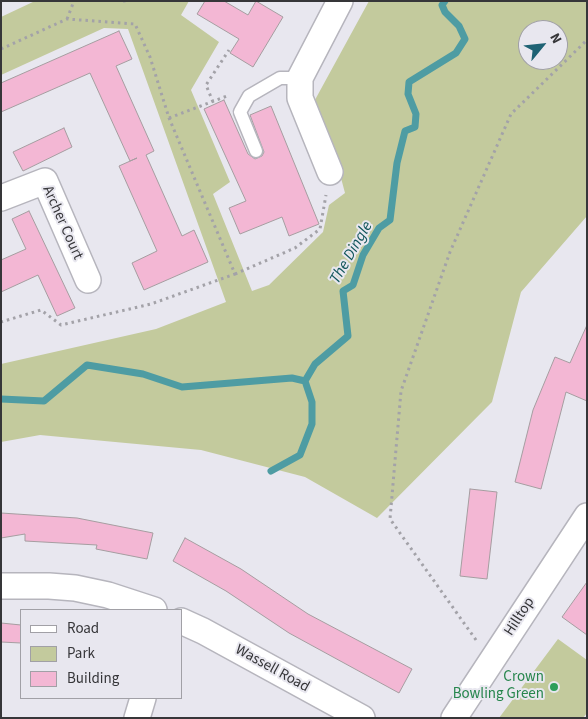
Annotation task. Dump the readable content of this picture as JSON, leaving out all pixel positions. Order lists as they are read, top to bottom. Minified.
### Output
{"streets":{"street":["Archer Court","Hilltop","Wassell Road"]},"water":["The Dingle"],"places":["Crown Bowling Green"],"legend":["Road","Park","Building"],"north":"top right"}
